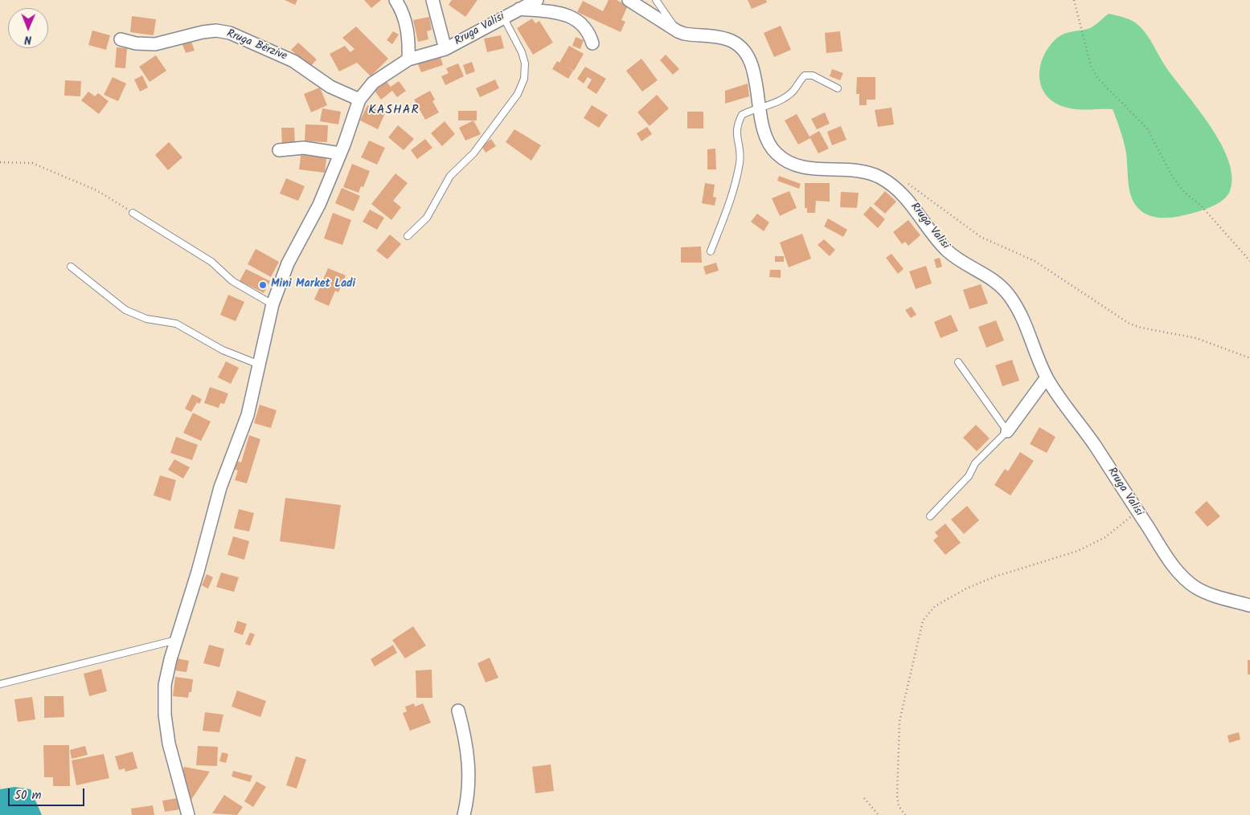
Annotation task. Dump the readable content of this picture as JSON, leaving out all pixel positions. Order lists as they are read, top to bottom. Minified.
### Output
{"streets":{"street":["Rruga Valisi","Rruga Bërzive"]},"crossings":[["Rruga Valisi","Rruga Bërzive"]],"districts":["KASHAR"],"places":["Mini Market Ladi"],"scale_bar":"50 m","north":"bottom"}
